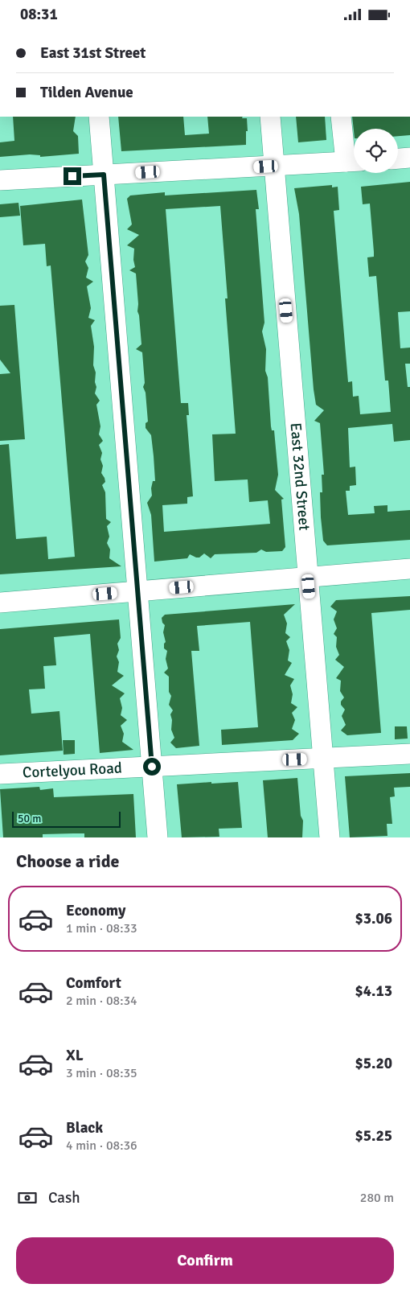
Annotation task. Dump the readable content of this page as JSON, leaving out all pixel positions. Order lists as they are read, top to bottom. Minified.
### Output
{"streets":{"street":["East 32nd Street","Cortelyou Road"]},"crossings":[["East 32nd Street","Cortelyou Road"]],"scale_bar":"50 m","page":{"status":"08:31","banner":["East 31st Street","Tilden Avenue"],"scale":"50 m","heading":"Choose a ride","list":[{"name":"Economy","note":"1 min · 08:33","value":"$3.06"},{"name":"Comfort","note":"2 min · 08:34","value":"$4.13"},{"name":"XL","note":"3 min · 08:35","value":"$5.20"},{"name":"Black","note":"4 min · 08:36","value":"$5.25"}],"pay":["Cash","280 m"],"buttons":"Confirm"}}
